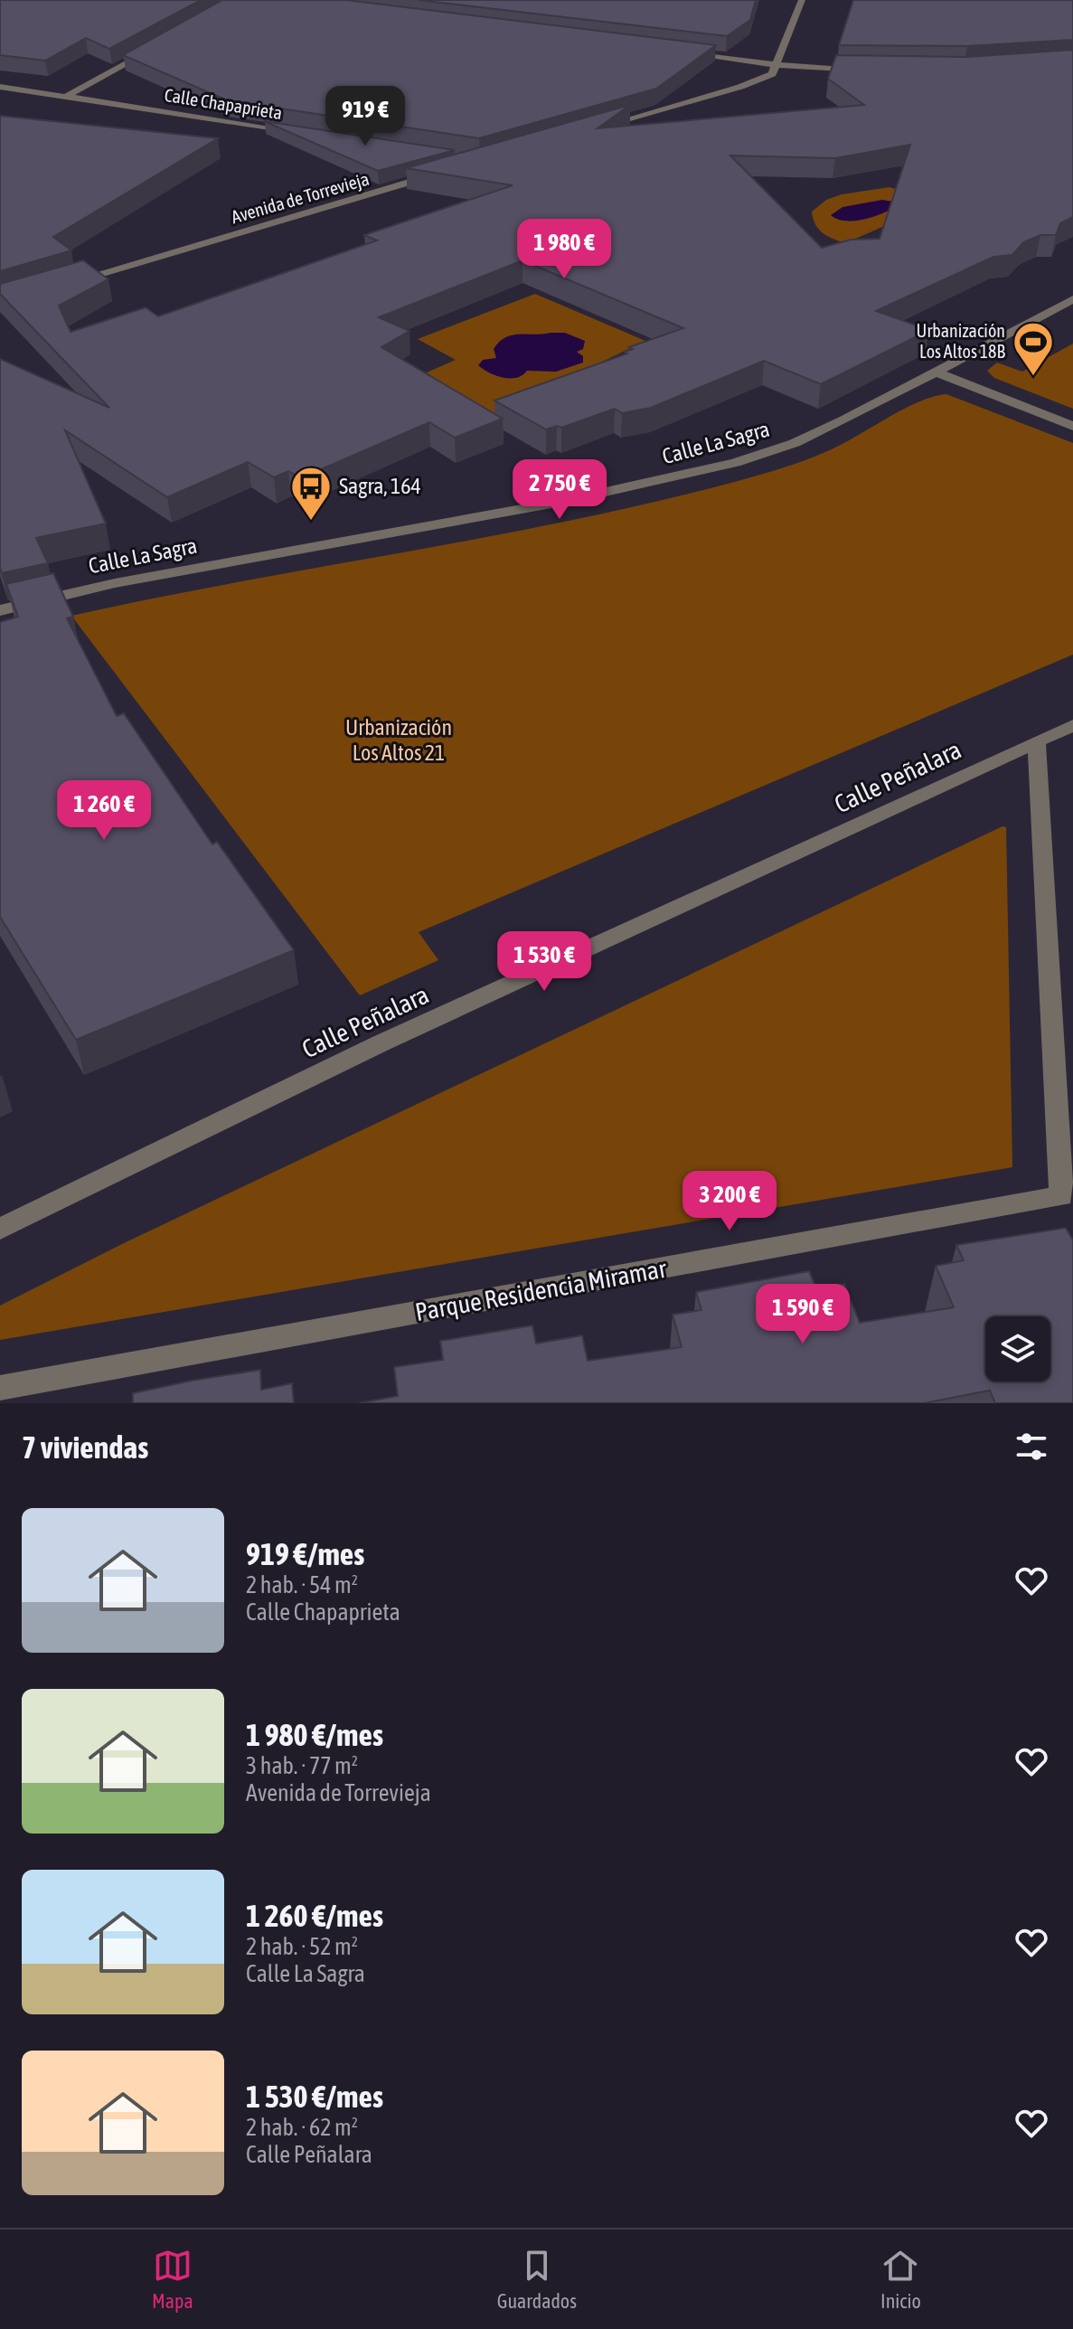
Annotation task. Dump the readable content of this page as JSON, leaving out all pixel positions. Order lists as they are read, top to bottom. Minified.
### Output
{"streets":{"street":["Calle Chapaprieta","Avenida de Torrevieja","Calle La Sagra","Calle Peñalara","Parque Residencia Miramar"]},"crossings":[["Calle Peñalara","Parque Residencia Miramar"]],"parks":["Urbanización Los Altos 21"],"places":{"sports":["Urbanización Los Altos 18B"],"bus stop":["Sagra, 164"]},"page":{"price":["919 €","1 980 €","2 750 €","1 260 €","1 530 €","3 200 €","1 590 €"],"heading":"7 viviendas","list":[{"name":"919 €/mes","note":"2 hab. · 54 m² · Calle Chapaprieta"},{"name":"1 980 €/mes","note":"3 hab. · 77 m² · Avenida de Torrevieja"},{"name":"1 260 €/mes","note":"2 hab. · 52 m² · Calle La Sagra"},{"name":"1 530 €/mes","note":"2 hab. · 62 m² · Calle Peñalara"}],"tabs":["Mapa","Guardados","Inicio"]}}
